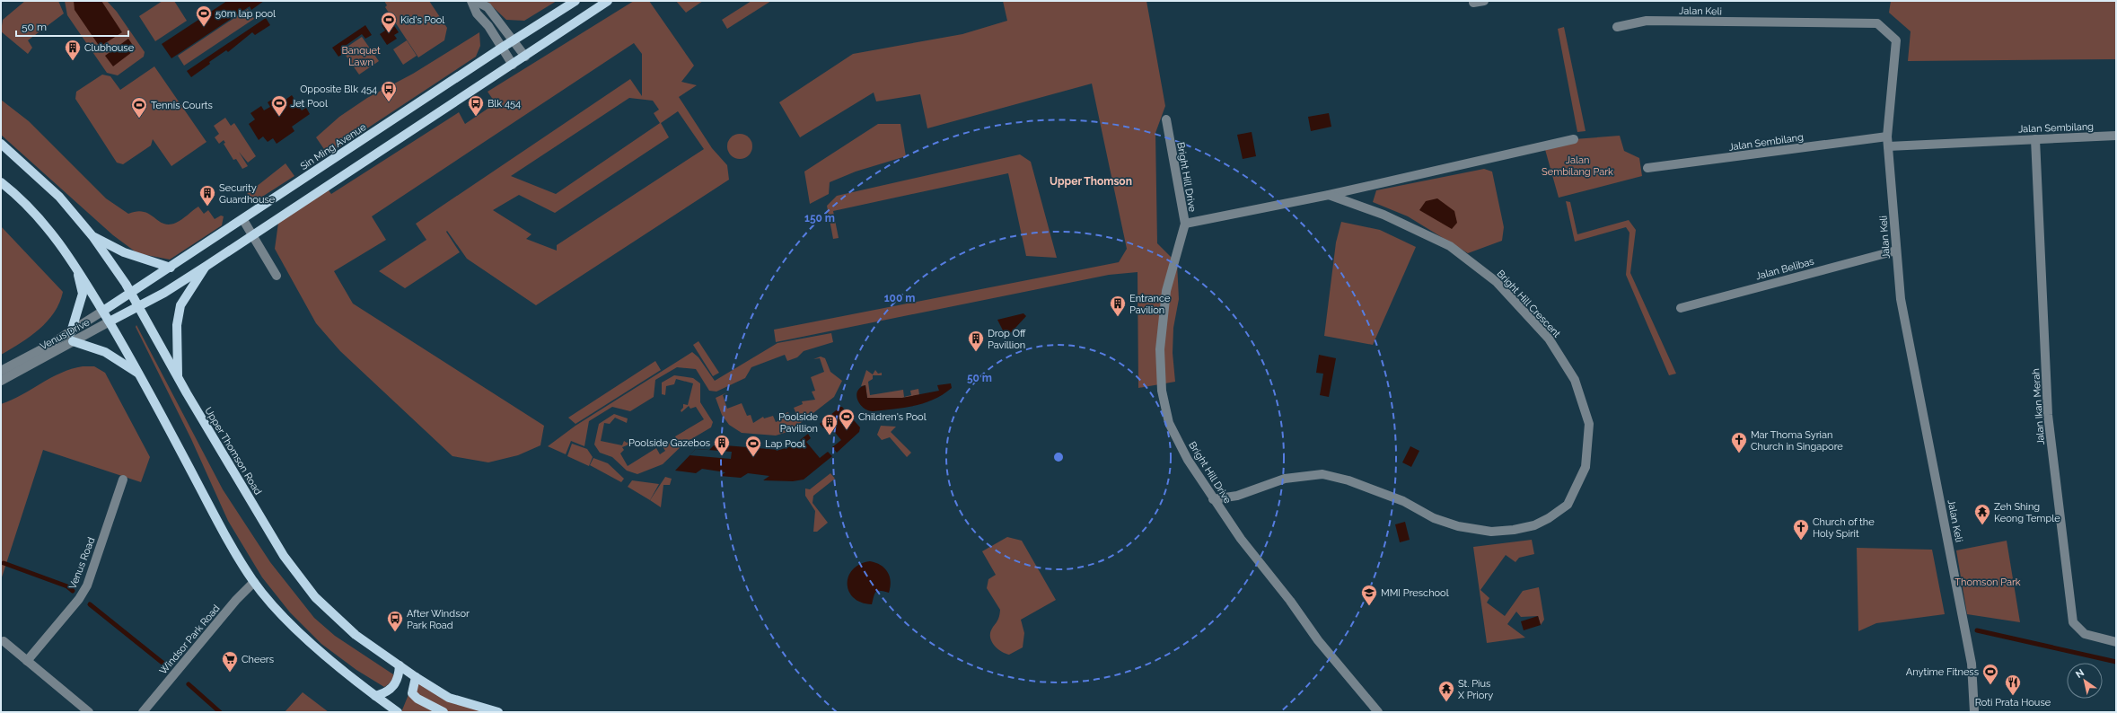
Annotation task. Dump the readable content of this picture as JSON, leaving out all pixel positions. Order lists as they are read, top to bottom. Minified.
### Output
{"streets":{"main road":["Sin Ming Avenue","Venus Drive","Upper Thomson Road"],"street":["Jalan Keli","Jalan Sembilang","Bright Hill Drive","Jalan Belibas","Bright Hill Crescent","Jalan Ikan Merah","Venus Road","Windsor Park Road"]},"crossings":[["Jalan Keli","Jalan Sembilang"],["Jalan Keli","Jalan Belibas"],["Jalan Sembilang","Jalan Ikan Merah"],["Sin Ming Avenue","Venus Drive"],["Sin Ming Avenue","Upper Thomson Road"],["Bright Hill Drive","Bright Hill Crescent"],["Venus Drive","Upper Thomson Road"]],"districts":["Upper Thomson"],"parks":["Banquet Lawn","Jalan Sembilang Park","Thomson Park"],"places":{"sports":["50m lap pool","Kid's Pool","Jet Pool","Tennis Courts","Children's Pool","Lap Pool","Anytime Fitness"],"building":["Clubhouse","Security Guardhouse","Entrance Pavilion","Drop Off Pavillion","Poolside Pavillion","Poolside Gazebos"],"bus stop":["Opposite Blk 454","Blk 454","After Windsor Park Road"],"church":["Mar Thoma Syrian Church in Singapore","Church of the Holy Spirit"],"temple":["Zeh Shing Keong Temple","St. Pius X Priory"],"school or university":["MMI Preschool"],"supermarket":["Cheers"],"restaurant":["Roti Prata House"]},"scale_bar":"50 m","north":"top left","rings":["150 m","100 m","50 m"]}
